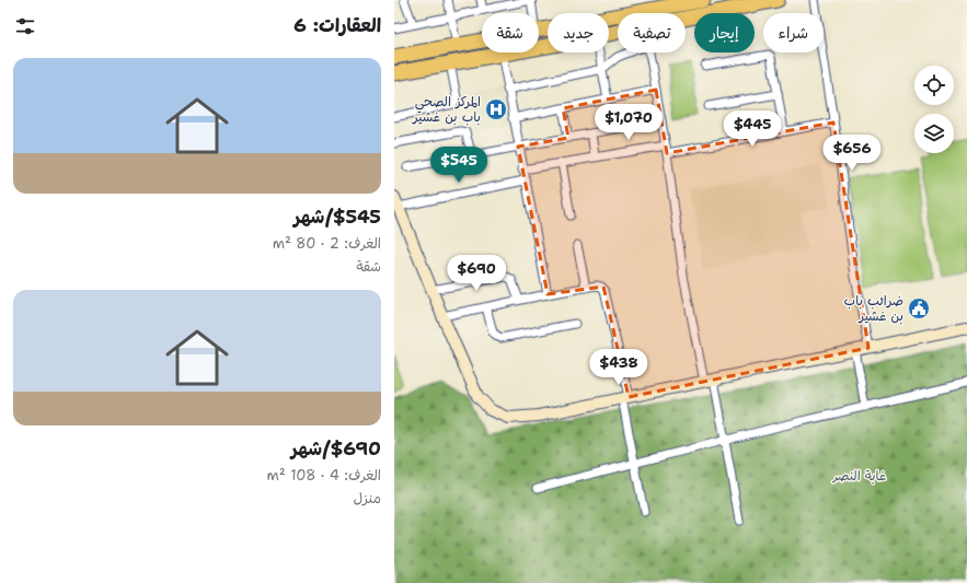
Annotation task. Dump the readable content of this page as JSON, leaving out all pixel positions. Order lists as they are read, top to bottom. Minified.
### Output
{"parks":["غابة النصر"],"places":{"hospital":["المركز الصحي باب بن غشير"],"public building":["ضرائب باب بن غشير"]},"page":{"heading":"العقارات: 6","chip":["شراء","إيجار","تصفية","جديد","شقة"],"list":[{"name":"$545/شهر","note":"الغرف: 2 · 80 m² · شقة"},{"name":"$690/شهر","note":"الغرف: 4 · 108 m² · منزل"}],"price":["$1,070","$445","$656","$545","$690","$438"]}}
